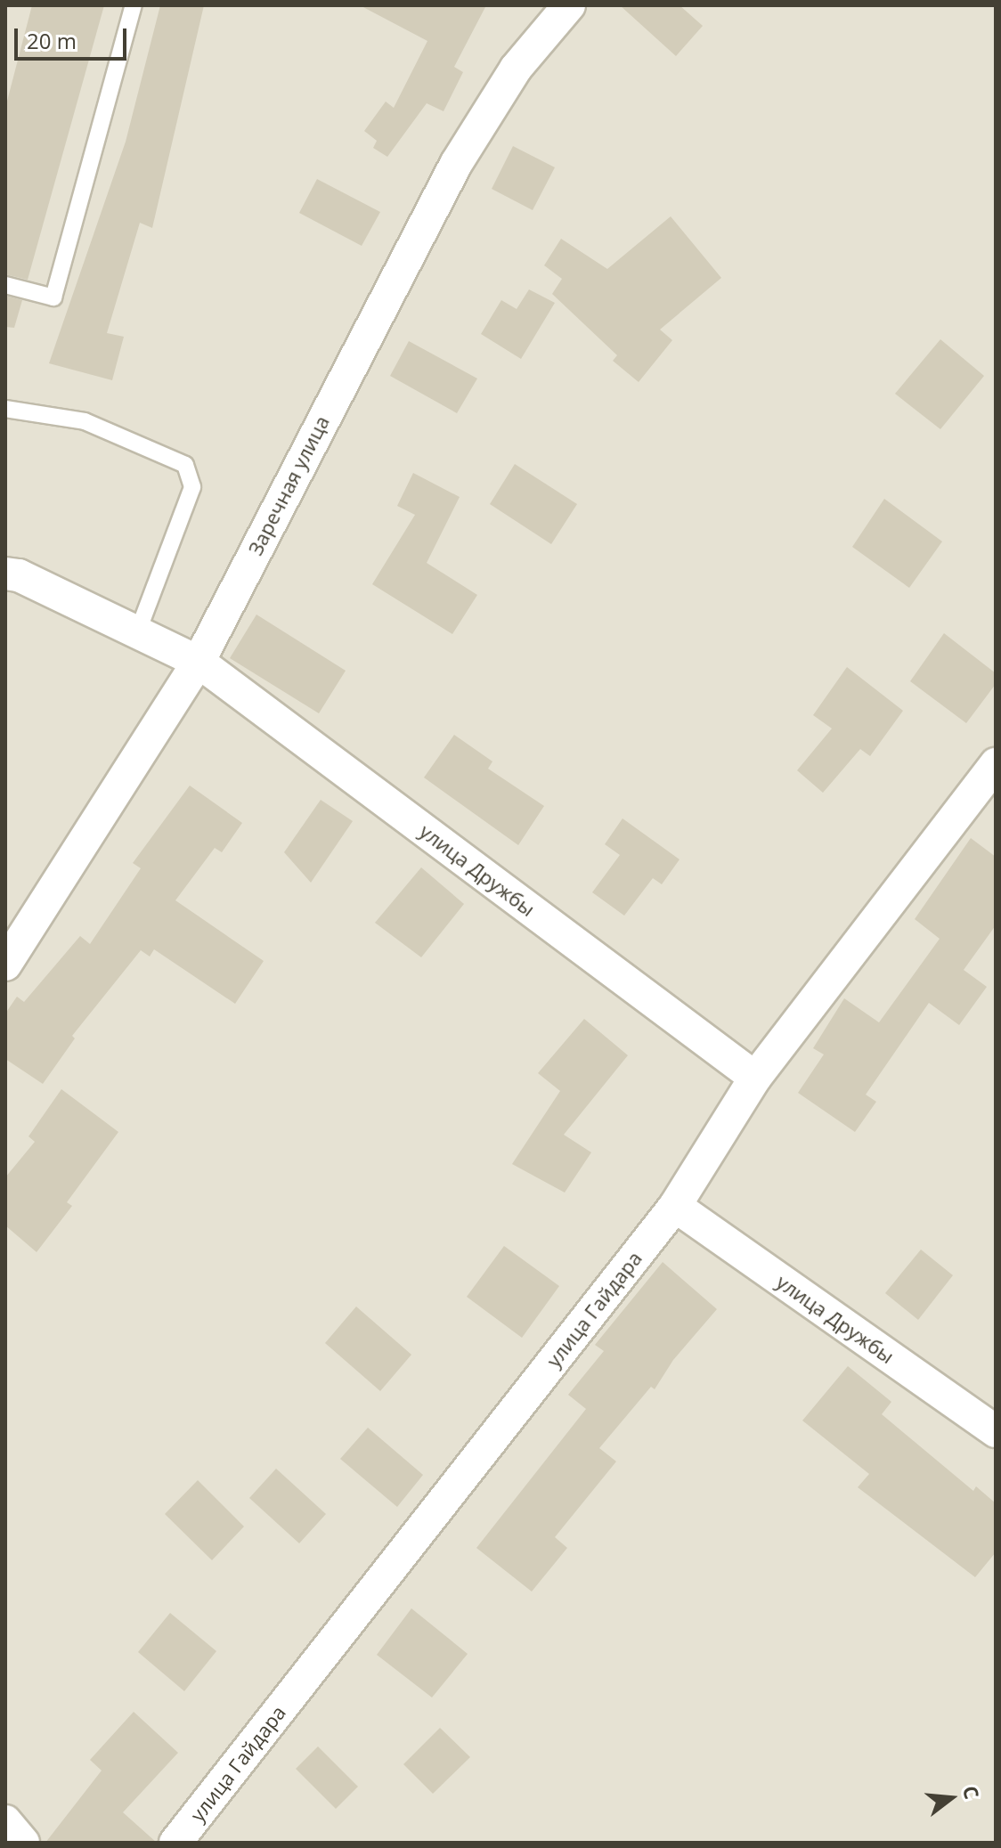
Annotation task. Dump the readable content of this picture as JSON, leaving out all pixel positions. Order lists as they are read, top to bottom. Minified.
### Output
{"streets":{"street":["Заречная улица","улица Дружбы","улица Гайдара"]},"crossings":[["Заречная улица","улица Дружбы"],["улица Дружбы","улица Гайдара"]],"scale_bar":"20 m","north":"right"}
